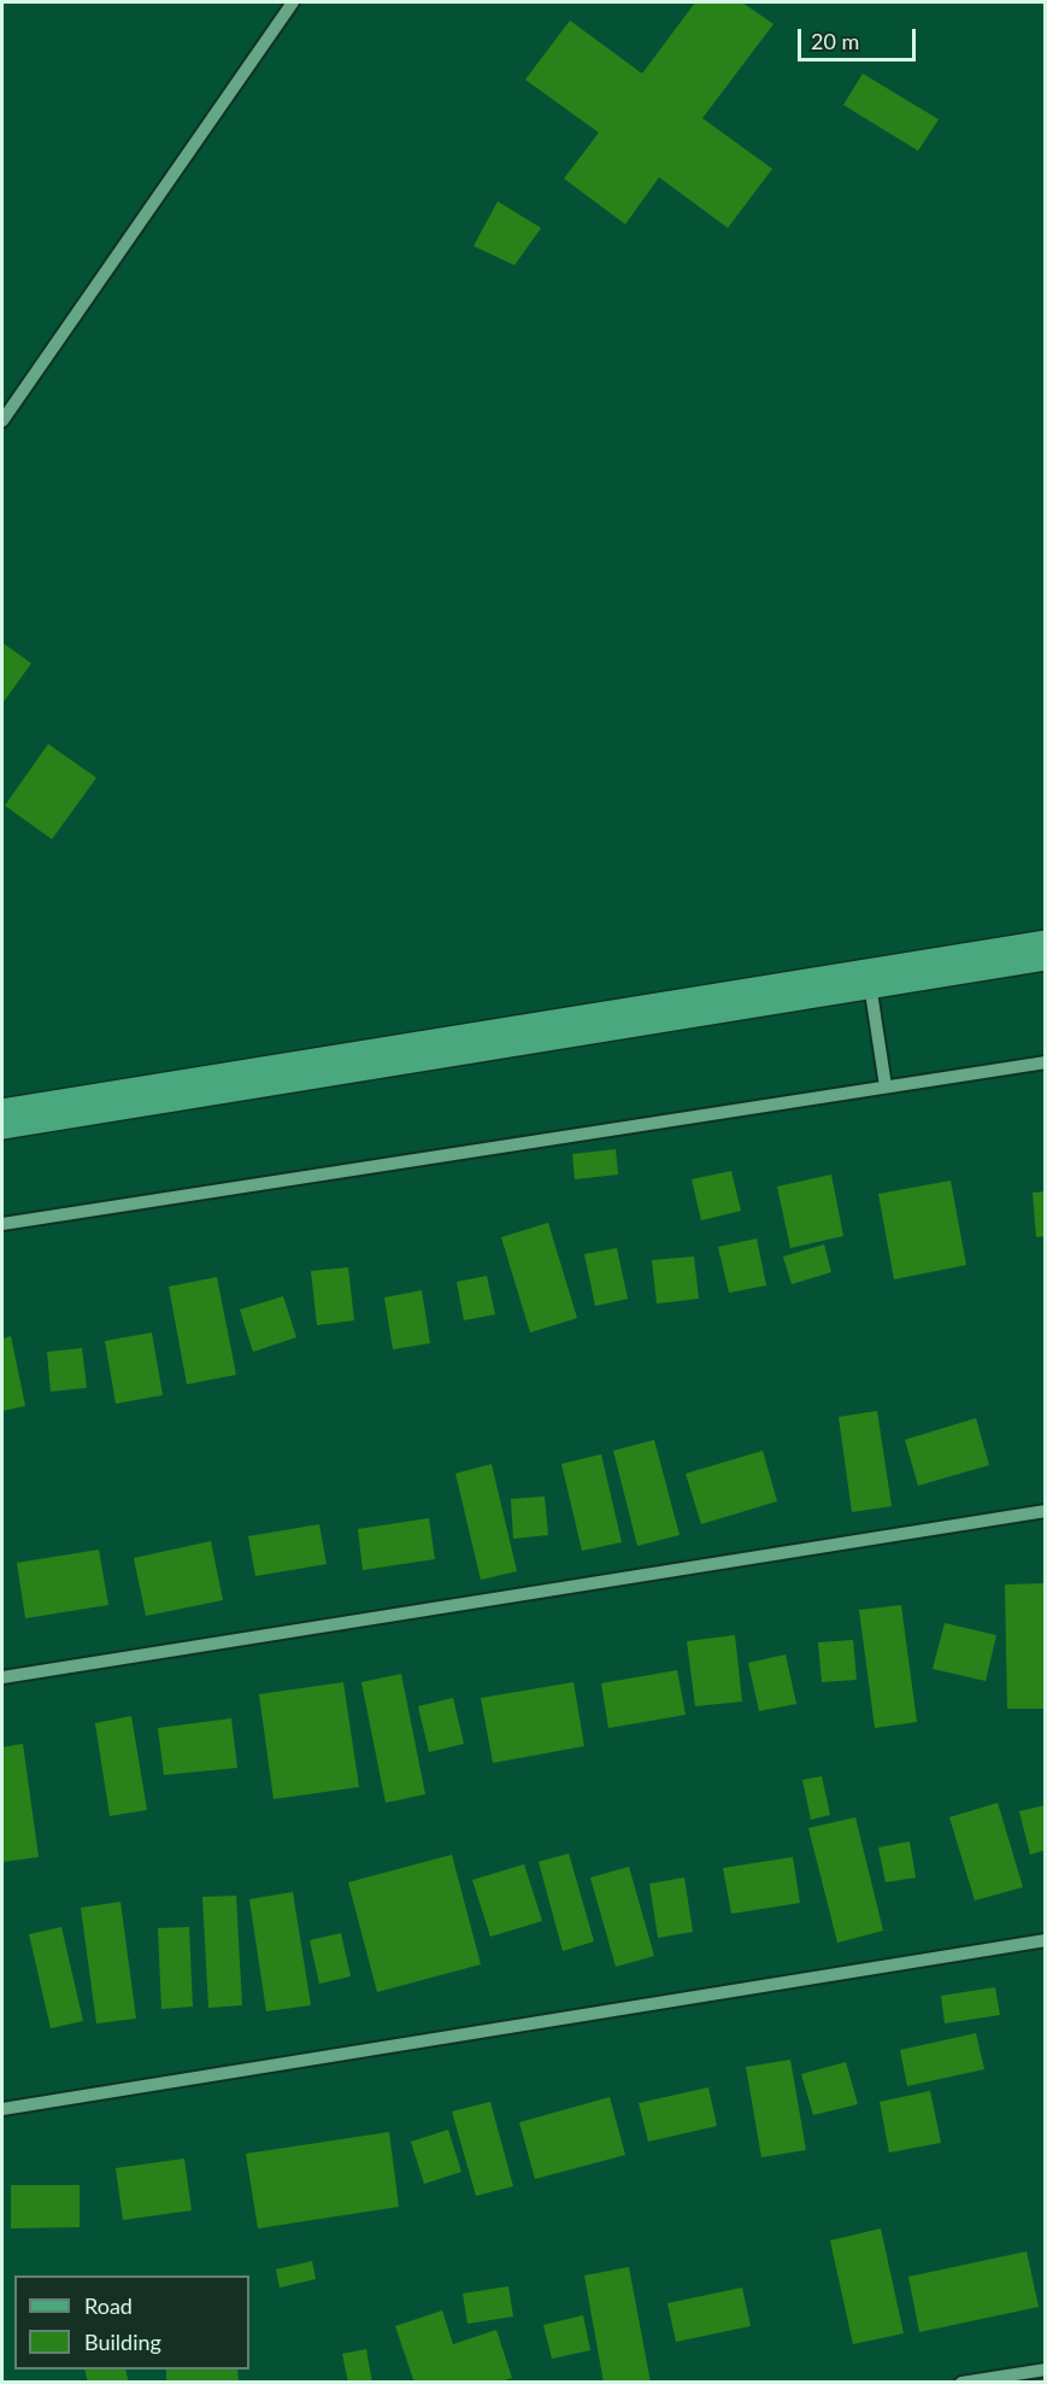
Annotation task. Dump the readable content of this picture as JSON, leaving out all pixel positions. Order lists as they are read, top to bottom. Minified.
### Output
{"legend":["Road","Building"],"scale_bar":"20 m"}
